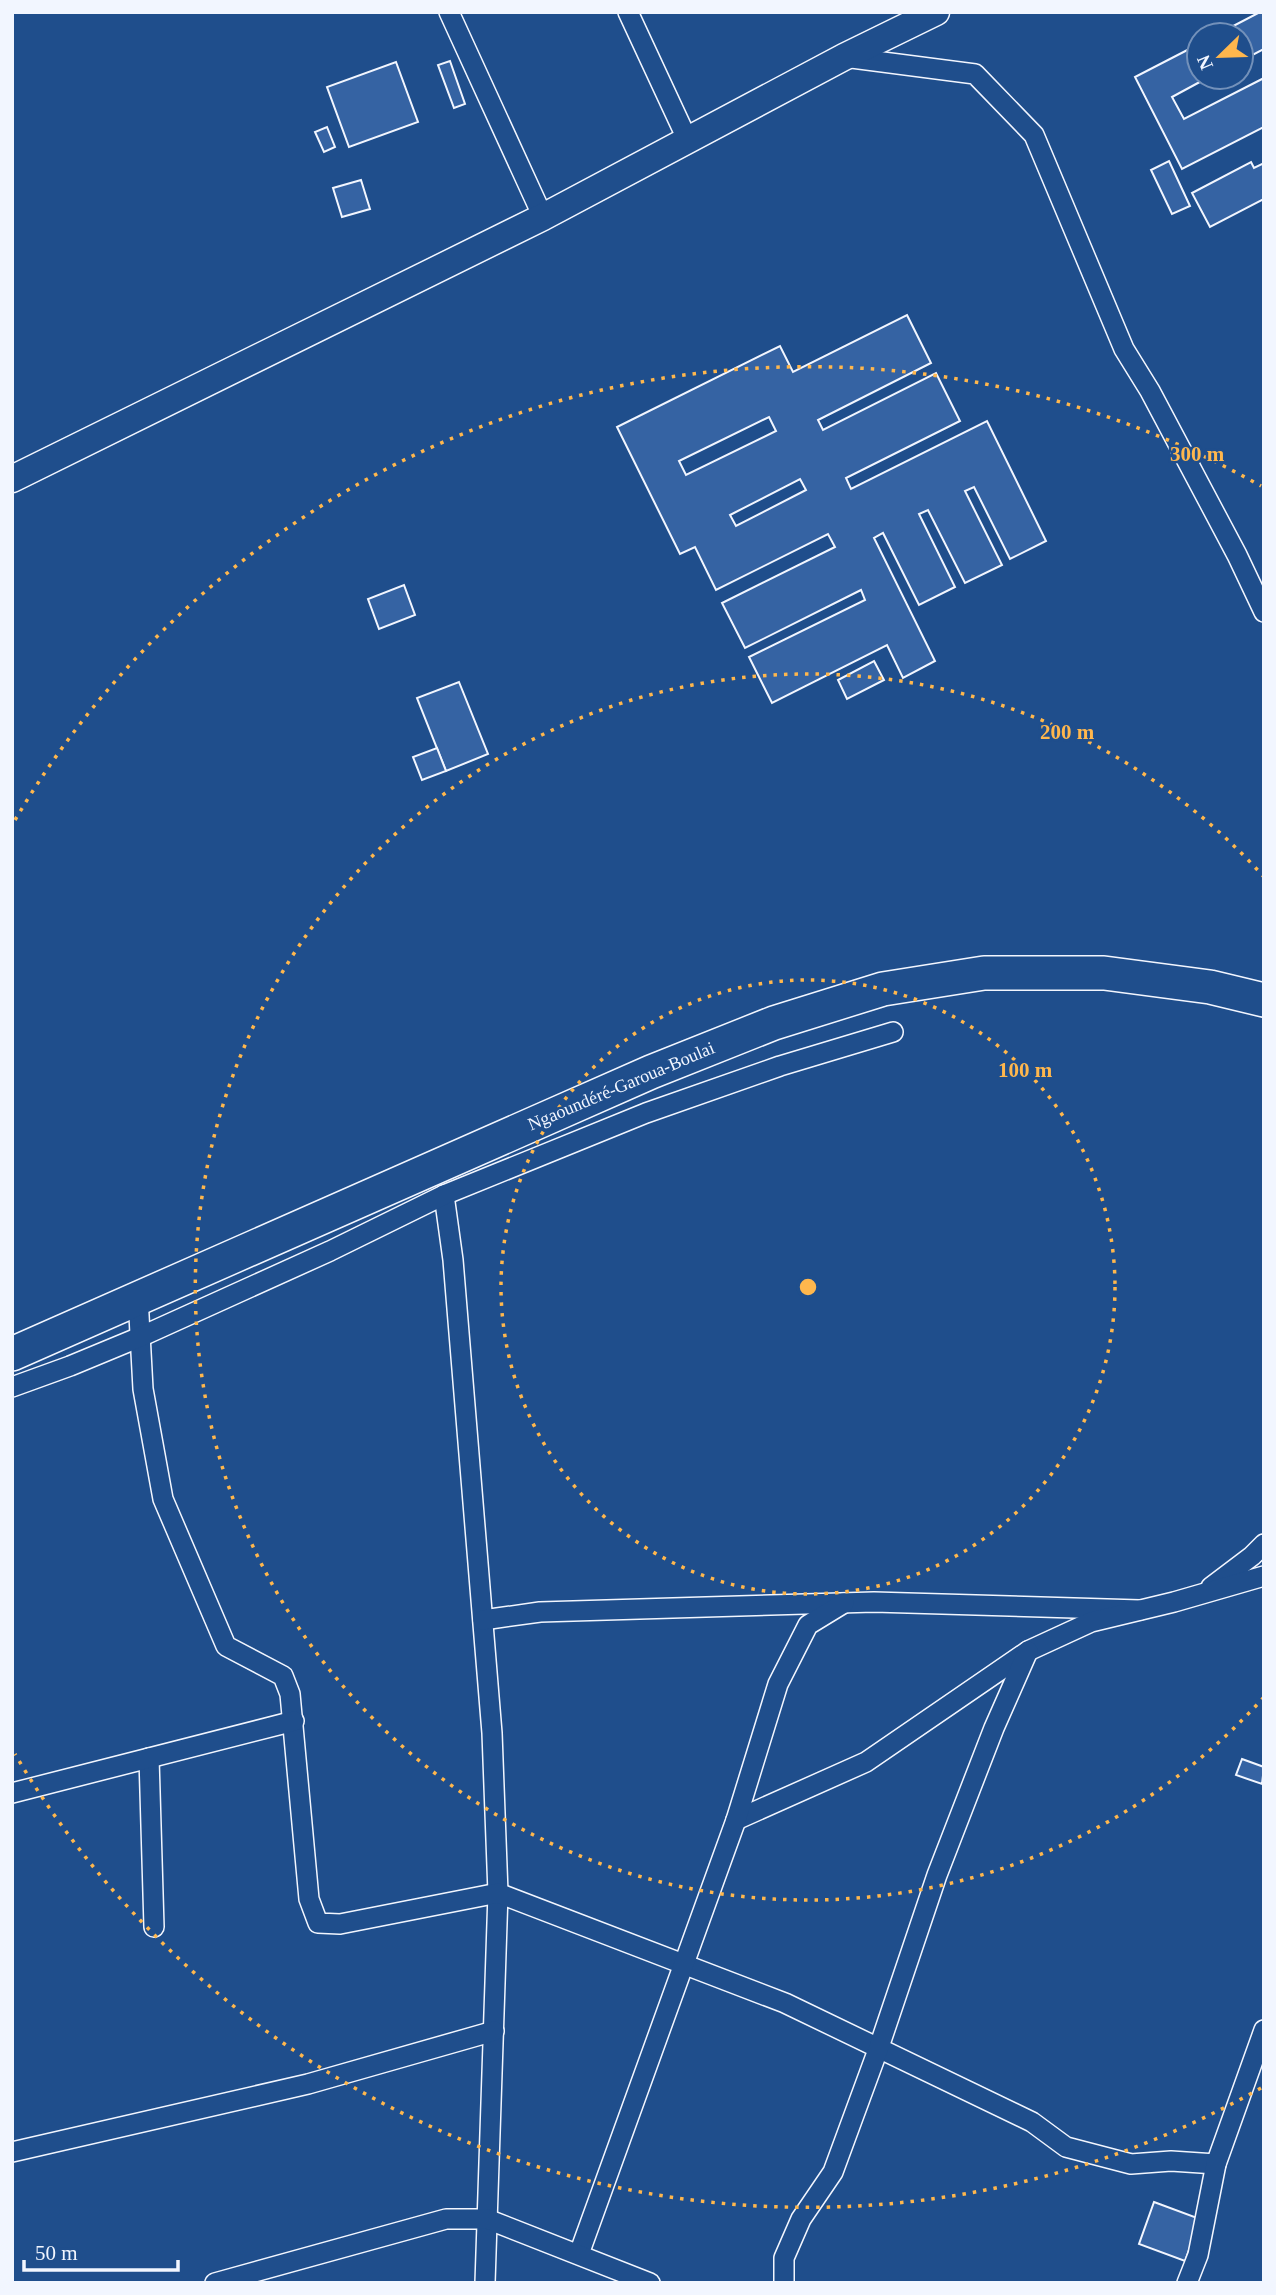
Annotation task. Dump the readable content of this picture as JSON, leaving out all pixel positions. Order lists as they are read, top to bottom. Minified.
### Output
{"streets":{"highway":["Ngaoundéré-Garoua-Boulai"]},"scale_bar":"50 m","north":"bottom left","rings":["300 m","200 m","100 m"]}
